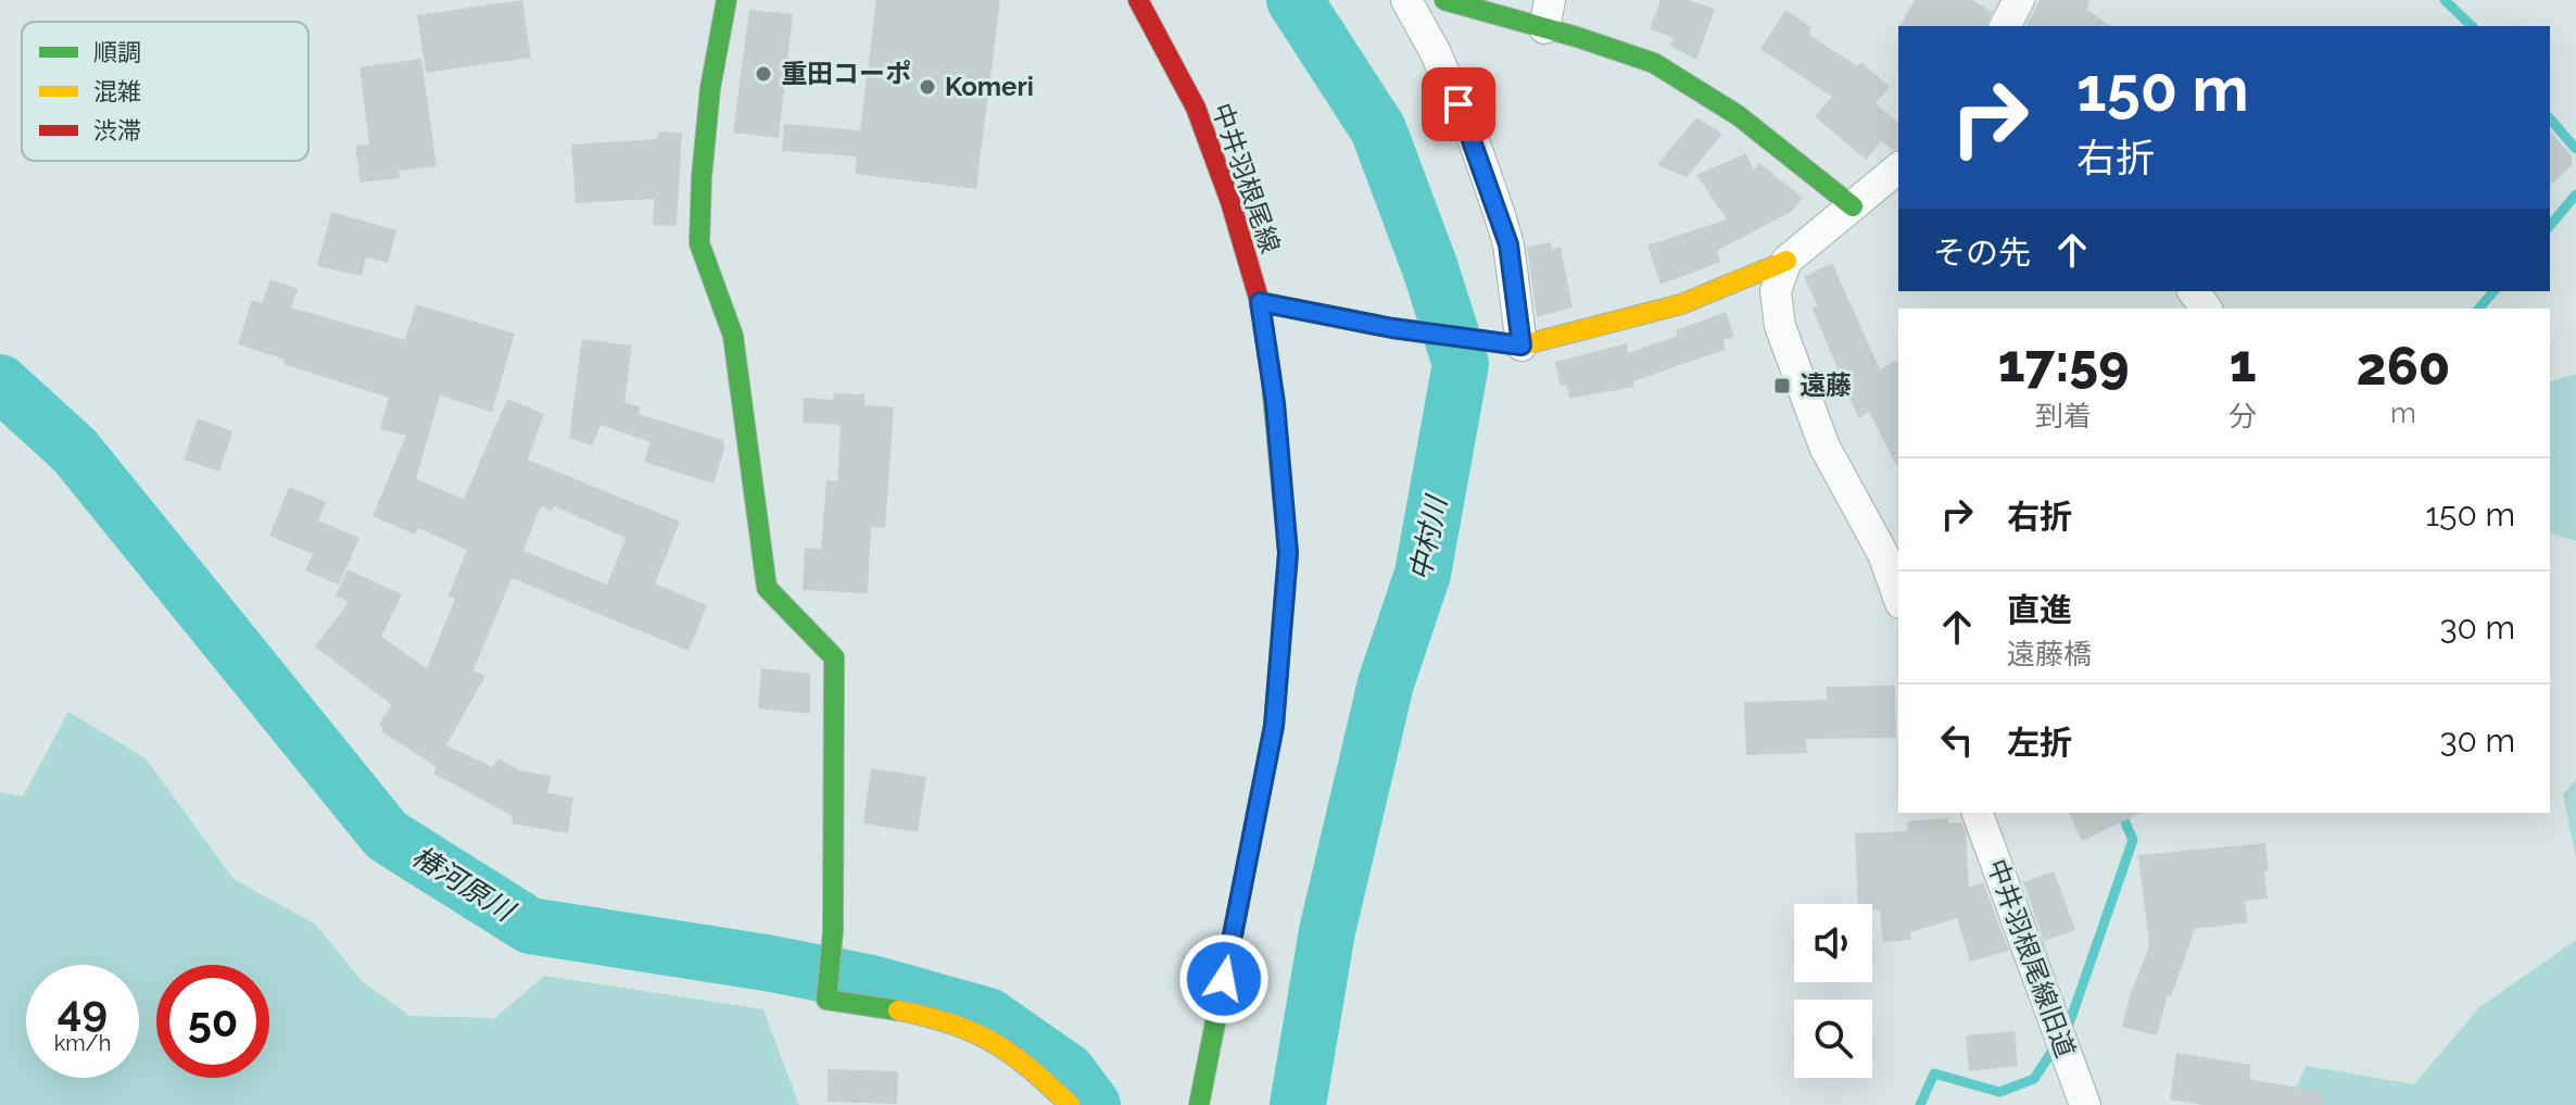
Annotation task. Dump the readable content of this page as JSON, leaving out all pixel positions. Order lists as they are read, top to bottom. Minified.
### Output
{"streets":{"street":["中井羽根尾線","中井羽根尾線旧道"]},"water":["中村川","椿河原川"],"places":{"other":["重田コーポ","Komeri"],"transit":["遠藤"]},"legend":["順調","混雑","渋滞"],"page":{"turn":["150 m","右折"],"then":"その先","eta":["17:59","到着","1","分","260","m"],"list":[{"name":"右折","value":"150 m"},{"name":"直進","note":"遠藤橋","value":"30 m"},{"name":"左折","value":"30 m"}],"speed":"49 km/h","limit":"50"}}
